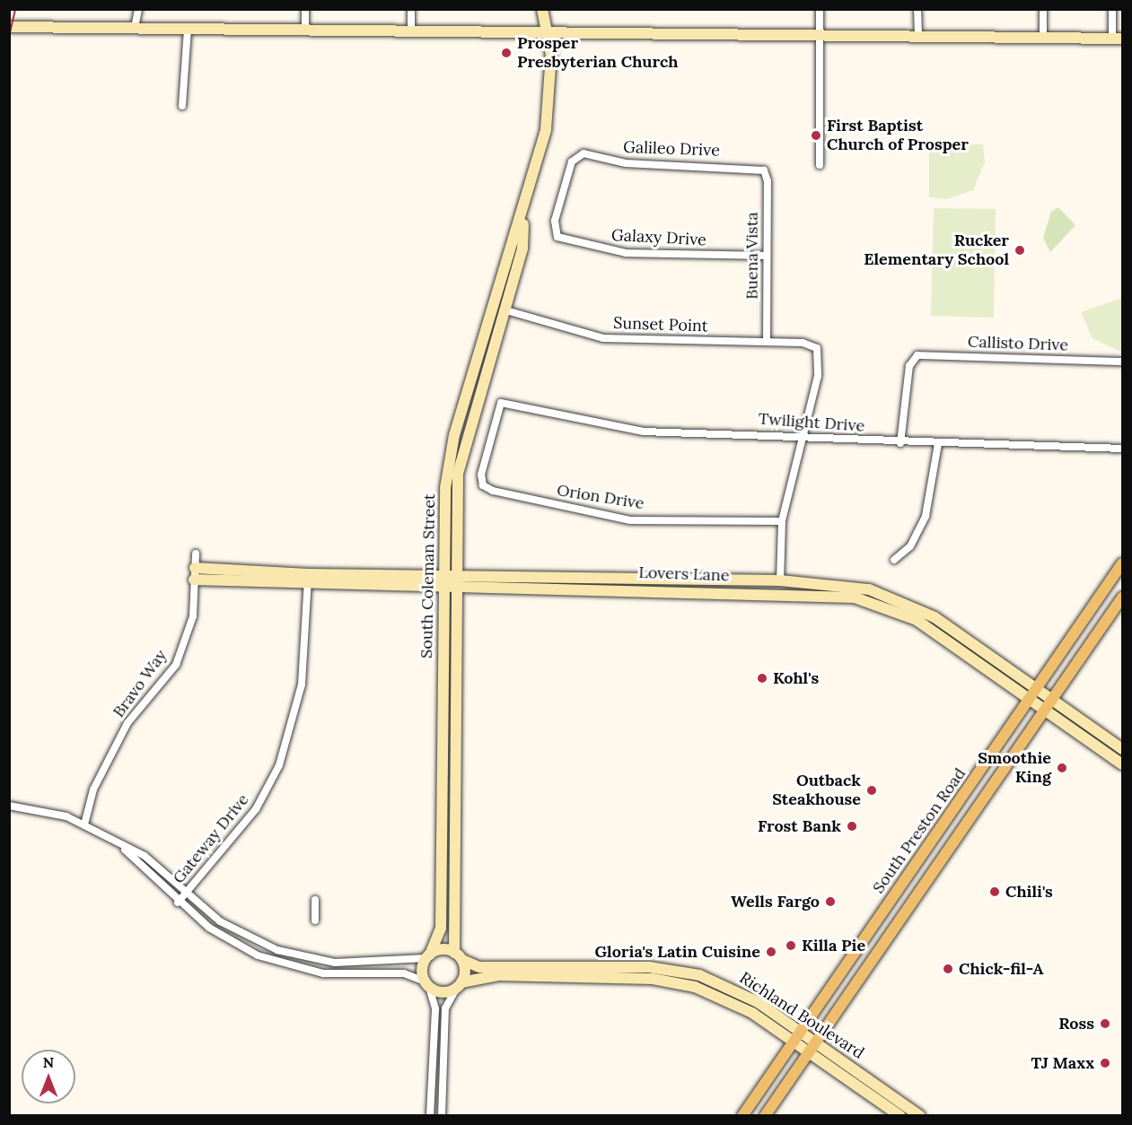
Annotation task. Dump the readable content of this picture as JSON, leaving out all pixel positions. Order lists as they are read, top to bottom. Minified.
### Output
{"streets":{"main road":["South Preston Road"],"street":["Galileo Drive","Galaxy Drive","Buena Vista","Sunset Point","Callisto Drive","Twilight Drive","Orion Drive","Lovers Lane","South Coleman Street","Bravo Way","Gateway Drive","Richland Boulevard"]},"crossings":[["Galileo Drive","Galaxy Drive"],["Galileo Drive","Buena Vista"],["Galaxy Drive","Buena Vista"],["Buena Vista","Sunset Point"],["Sunset Point","Twilight Drive"],["Sunset Point","South Coleman Street"],["Callisto Drive","Twilight Drive"],["Twilight Drive","Orion Drive"],["Lovers Lane","South Coleman Street"],["Lovers Lane","Bravo Way"],["Lovers Lane","South Preston Road"],["Lovers Lane","Gateway Drive"],["South Coleman Street","Richland Boulevard"],["South Preston Road","Richland Boulevard"]],"places":["Prosper Presbyterian Church","First Baptist Church of Prosper","Rucker Elementary School","Kohl's","Smoothie King","Outback Steakhouse","Frost Bank","Chili's","Wells Fargo","Killa Pie","Gloria's Latin Cuisine","Chick-fil-A","Ross","TJ Maxx"],"north":"top"}
